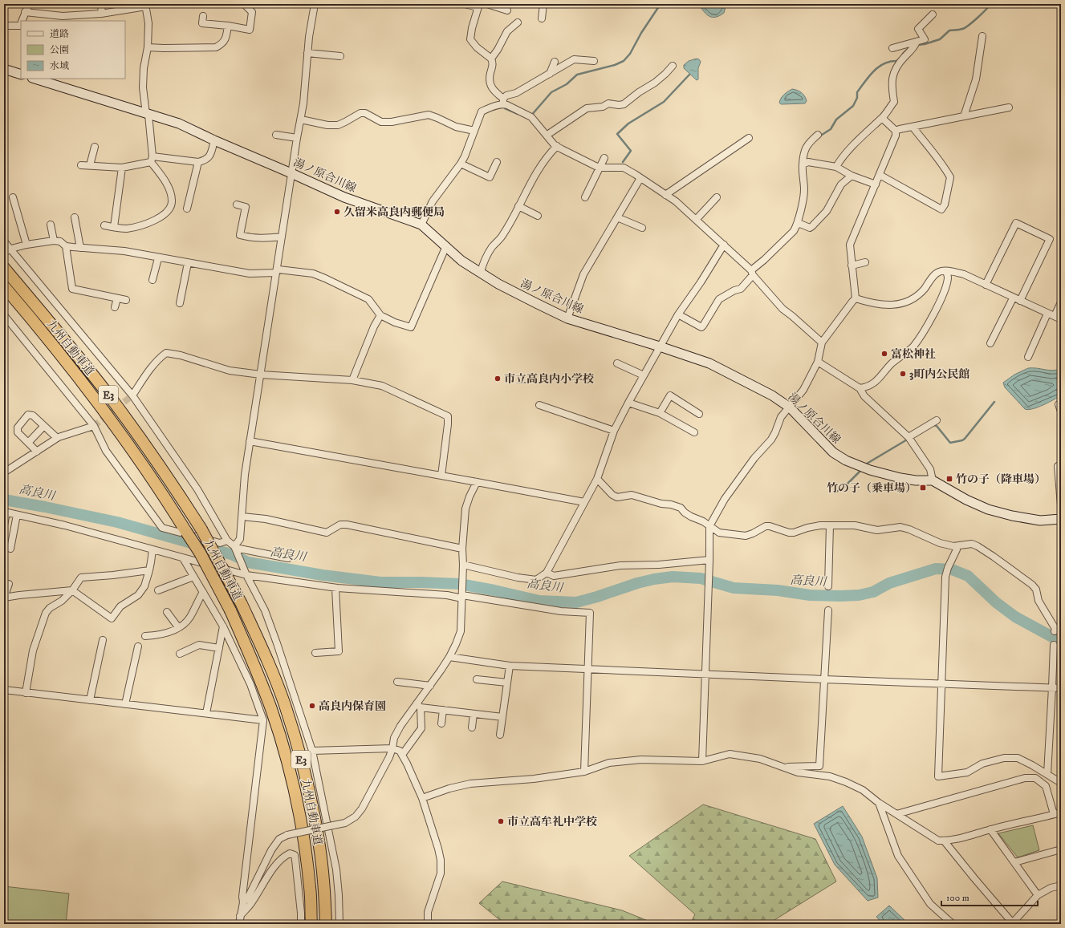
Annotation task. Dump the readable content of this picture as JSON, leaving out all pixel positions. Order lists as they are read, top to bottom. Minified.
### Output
{"streets":{"highway":["九州自動車道","E3"],"main road":["湯ノ原合川線"]},"water":["高良川"],"places":{"other":["久留米高良内郵便局","富松神社","3町内公民館","市立高良内小学校","高良内保育園","市立高牟礼中学校"],"transit":["竹の子（降車場）","竹の子（乗車場）"]},"legend":["道路","公園","水域"],"scale_bar":"100 m"}
